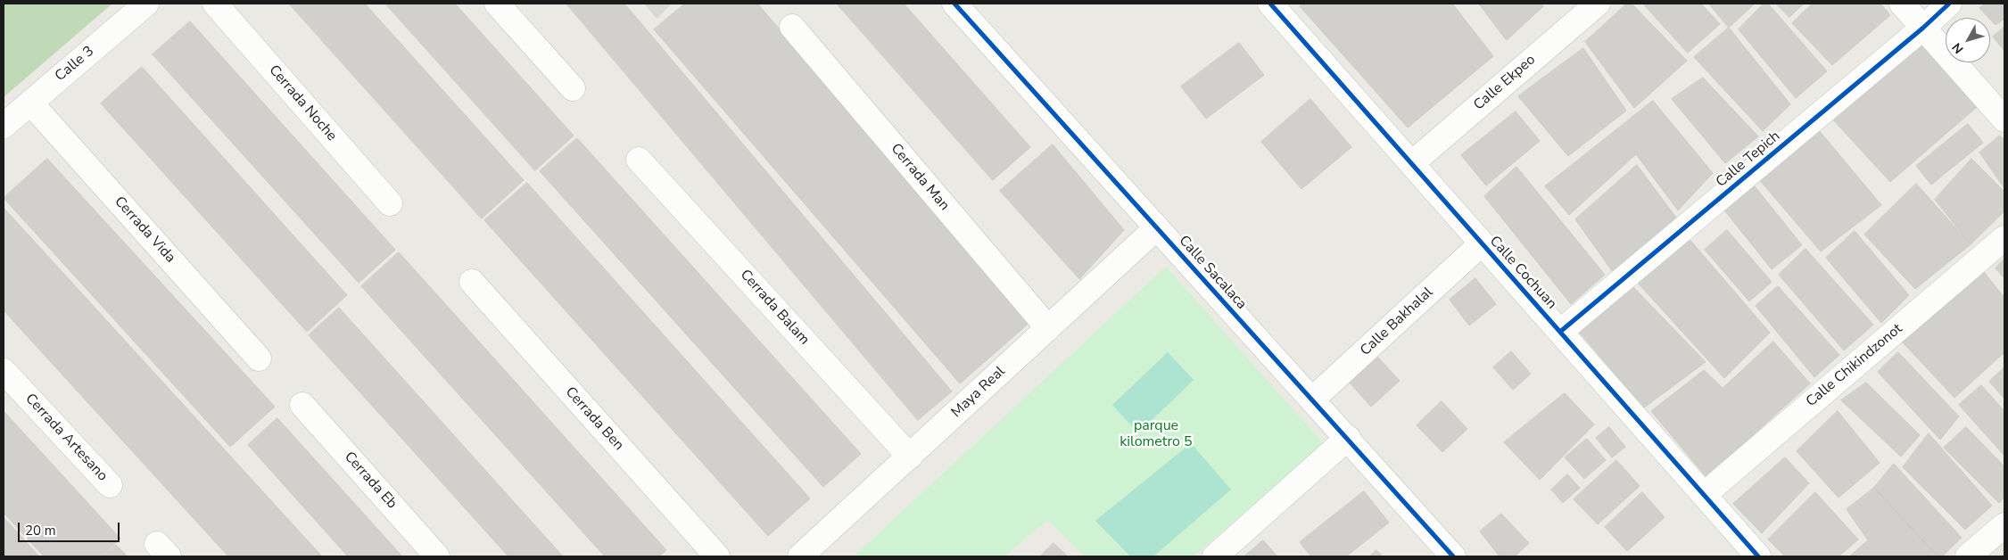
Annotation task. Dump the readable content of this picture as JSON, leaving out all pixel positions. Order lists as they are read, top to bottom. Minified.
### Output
{"streets":{"street":["Calle 3","Calle Ekpeo","Cerrada Noche","Calle Tepich","Cerrada Man","Cerrada Vida","Calle Sacalaca","Calle Cochuan","Cerrada Balam","Calle Bakhalal","Calle Chikindzonot","Maya Real","Cerrada Ben","Cerrada Artesano","Cerrada Eb"]},"crossings":[["Calle 3","Cerrada Vida"],["Calle Ekpeo","Calle Cochuan"],["Calle Tepich","Calle Cochuan"],["Cerrada Man","Maya Real"],["Calle Sacalaca","Calle Bakhalal"],["Calle Sacalaca","Maya Real"],["Calle Cochuan","Calle Bakhalal"],["Calle Cochuan","Calle Chikindzonot"],["Cerrada Balam","Maya Real"]],"parks":["parque kilometro 5"],"scale_bar":"20 m","north":"bottom left"}
